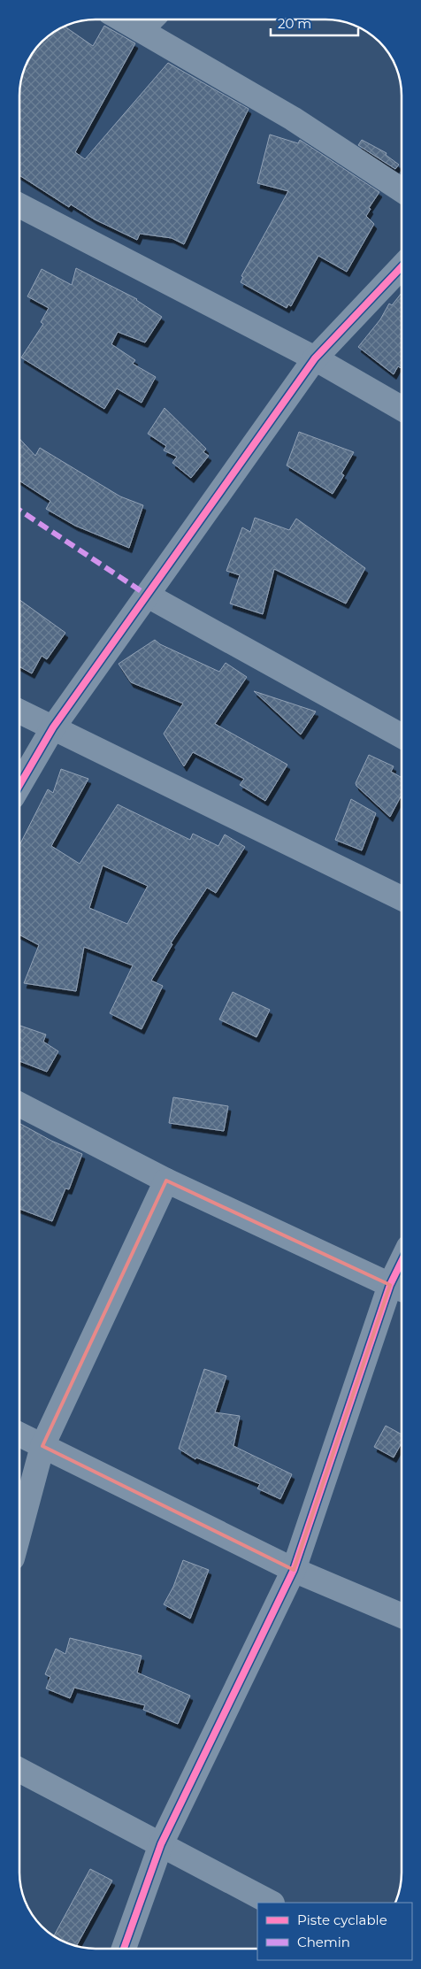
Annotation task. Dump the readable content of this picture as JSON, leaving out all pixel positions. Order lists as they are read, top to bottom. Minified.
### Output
{"legend":["Piste cyclable","Chemin"],"scale_bar":"20 m"}
